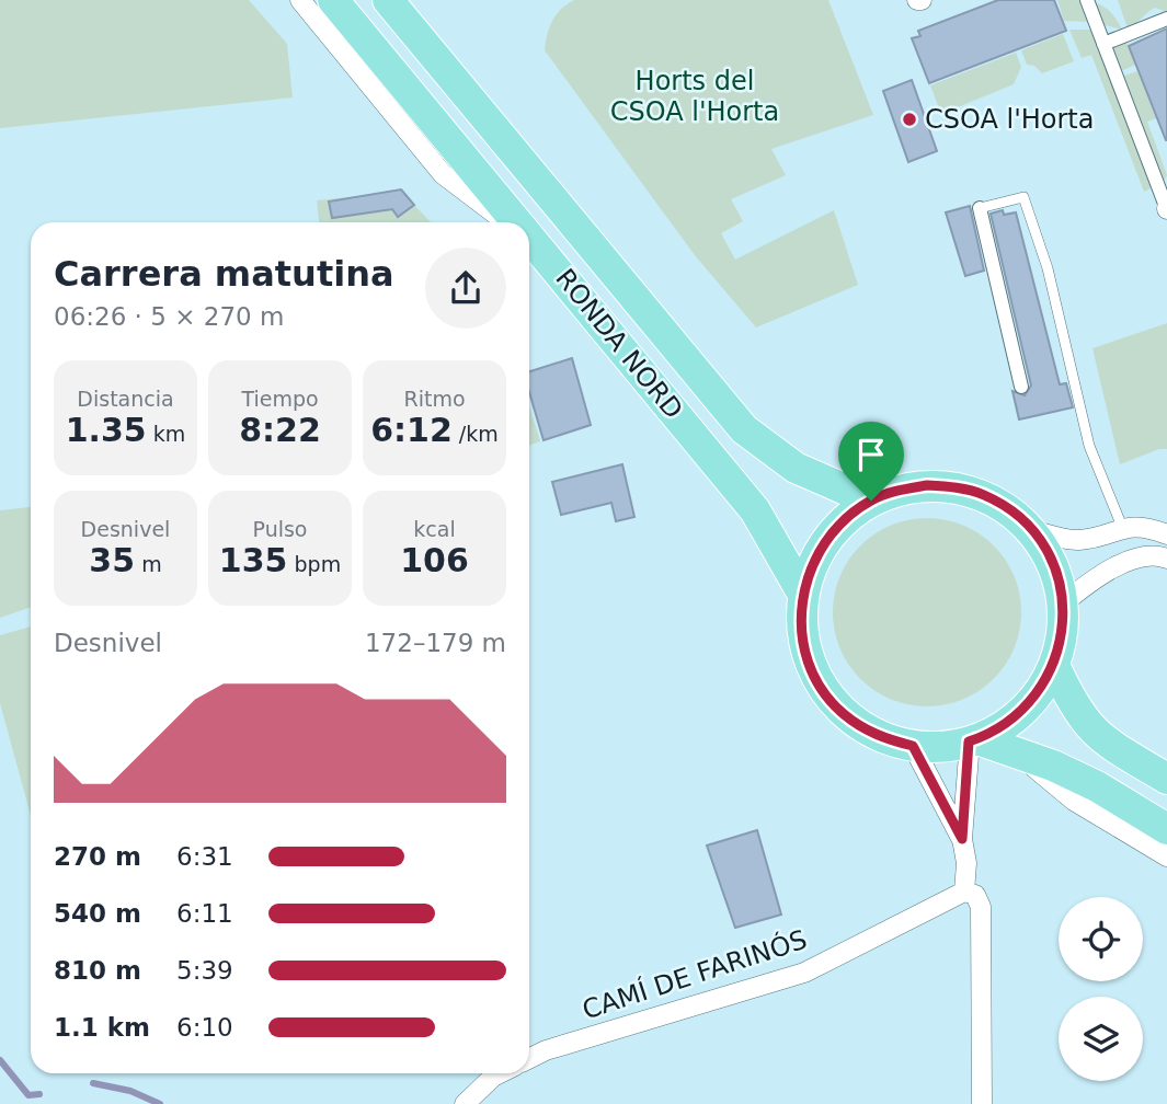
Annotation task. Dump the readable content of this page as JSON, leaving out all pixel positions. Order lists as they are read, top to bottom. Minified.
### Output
{"streets":{"main road":["RONDA NORD"],"street":["CAMÍ DE FARINÓS"]},"parks":["Horts del CSOA l'Horta"],"places":["CSOA l'Horta"],"page":{"heading":["Carrera matutina","06:26 · 5 × 270 m"],"stats":[["Distancia","1.35 km"],["Tiempo","8:22"],["Ritmo","6:12 /km"],["Desnivel","35 m"],["Pulso","135 bpm"],["kcal","106"]],"chart":["Desnivel","172–179 m"],"list":[{"name":"270 m","note":"6:31"},{"name":"540 m","note":"6:11"},{"name":"810 m","note":"5:39"},{"name":"1.1 km","note":"6:10"}]}}
